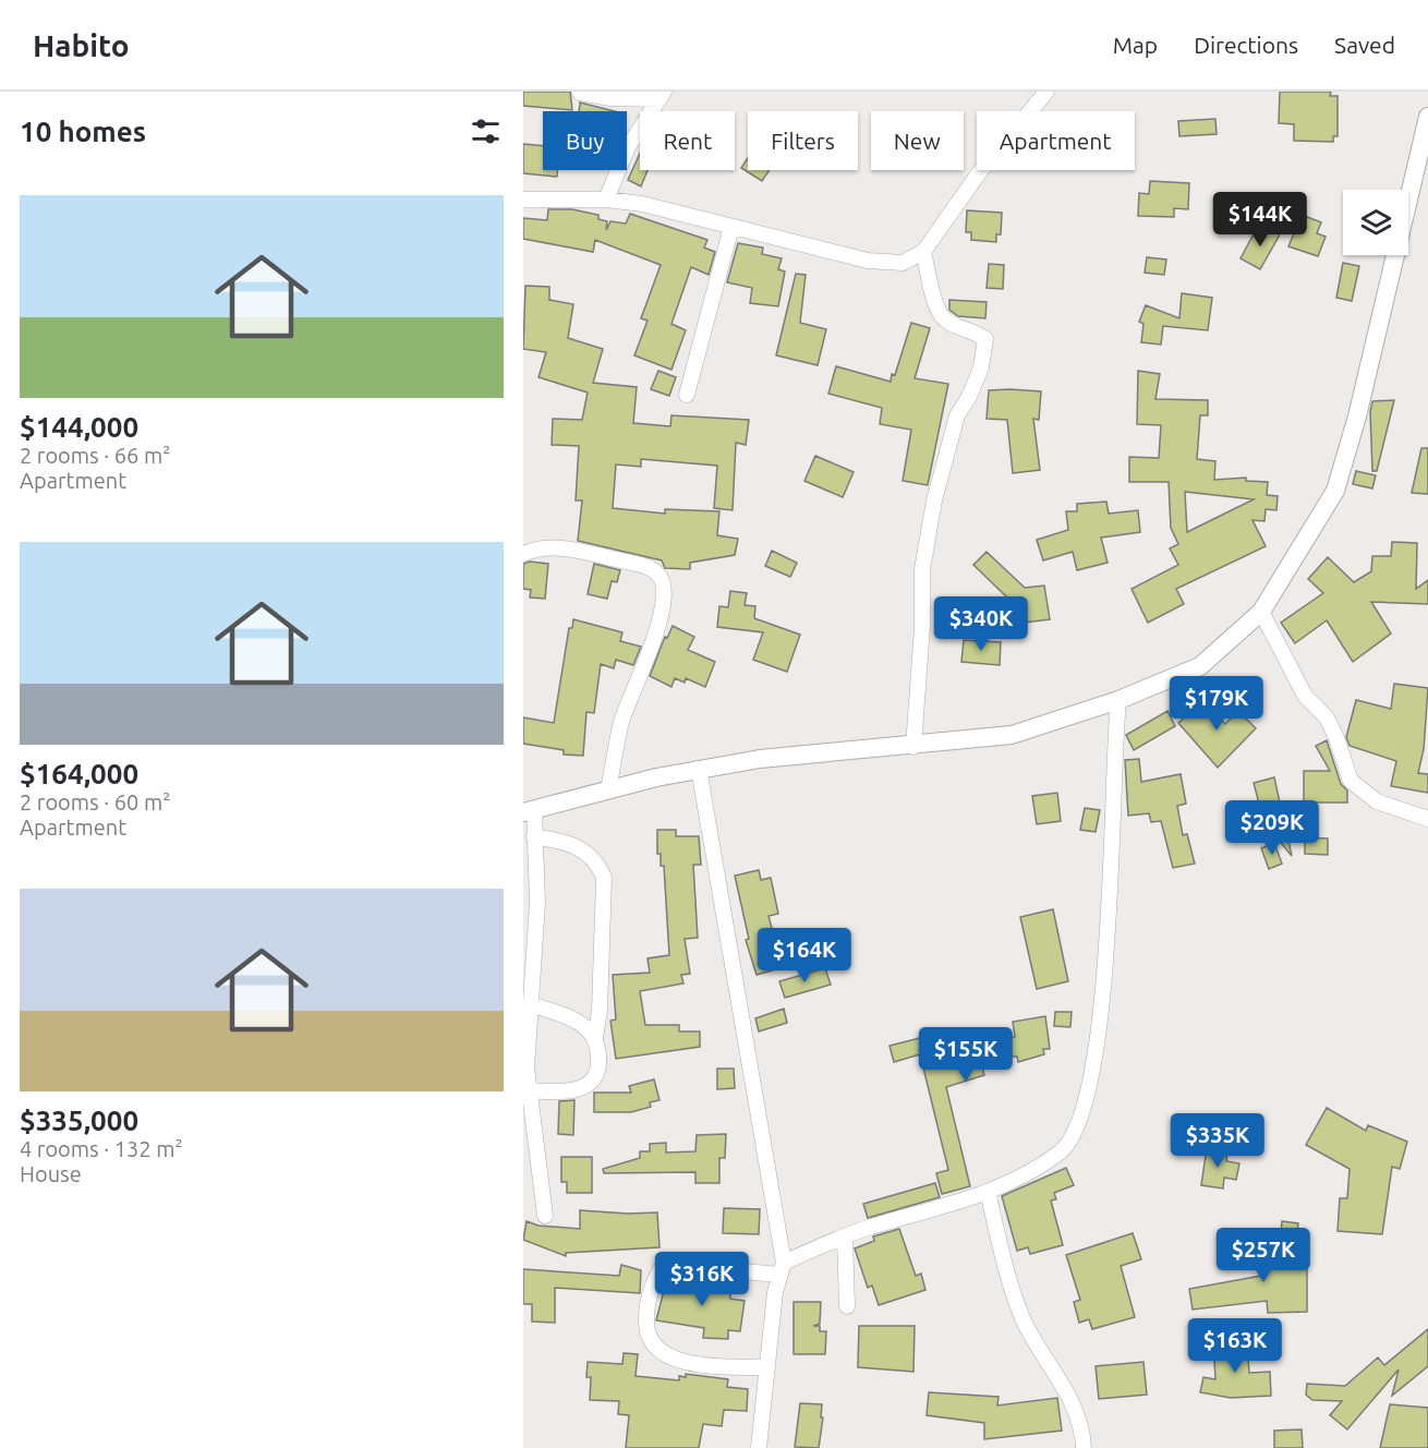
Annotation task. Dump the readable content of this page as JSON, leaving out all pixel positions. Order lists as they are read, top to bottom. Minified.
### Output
{"page":{"header":"Habito","nav":["Map","Directions","Saved"],"heading":"10 homes","chip":["Buy","Rent","Filters","New","Apartment"],"list":[{"name":"$144,000","note":"2 rooms · 66 m² · Apartment"},{"name":"$164,000","note":"2 rooms · 60 m² · Apartment"},{"name":"$335,000","note":"4 rooms · 132 m² · House"}],"price":["$144K","$340K","$179K","$209K","$164K","$155K","$335K","$257K","$316K","$163K"]}}
